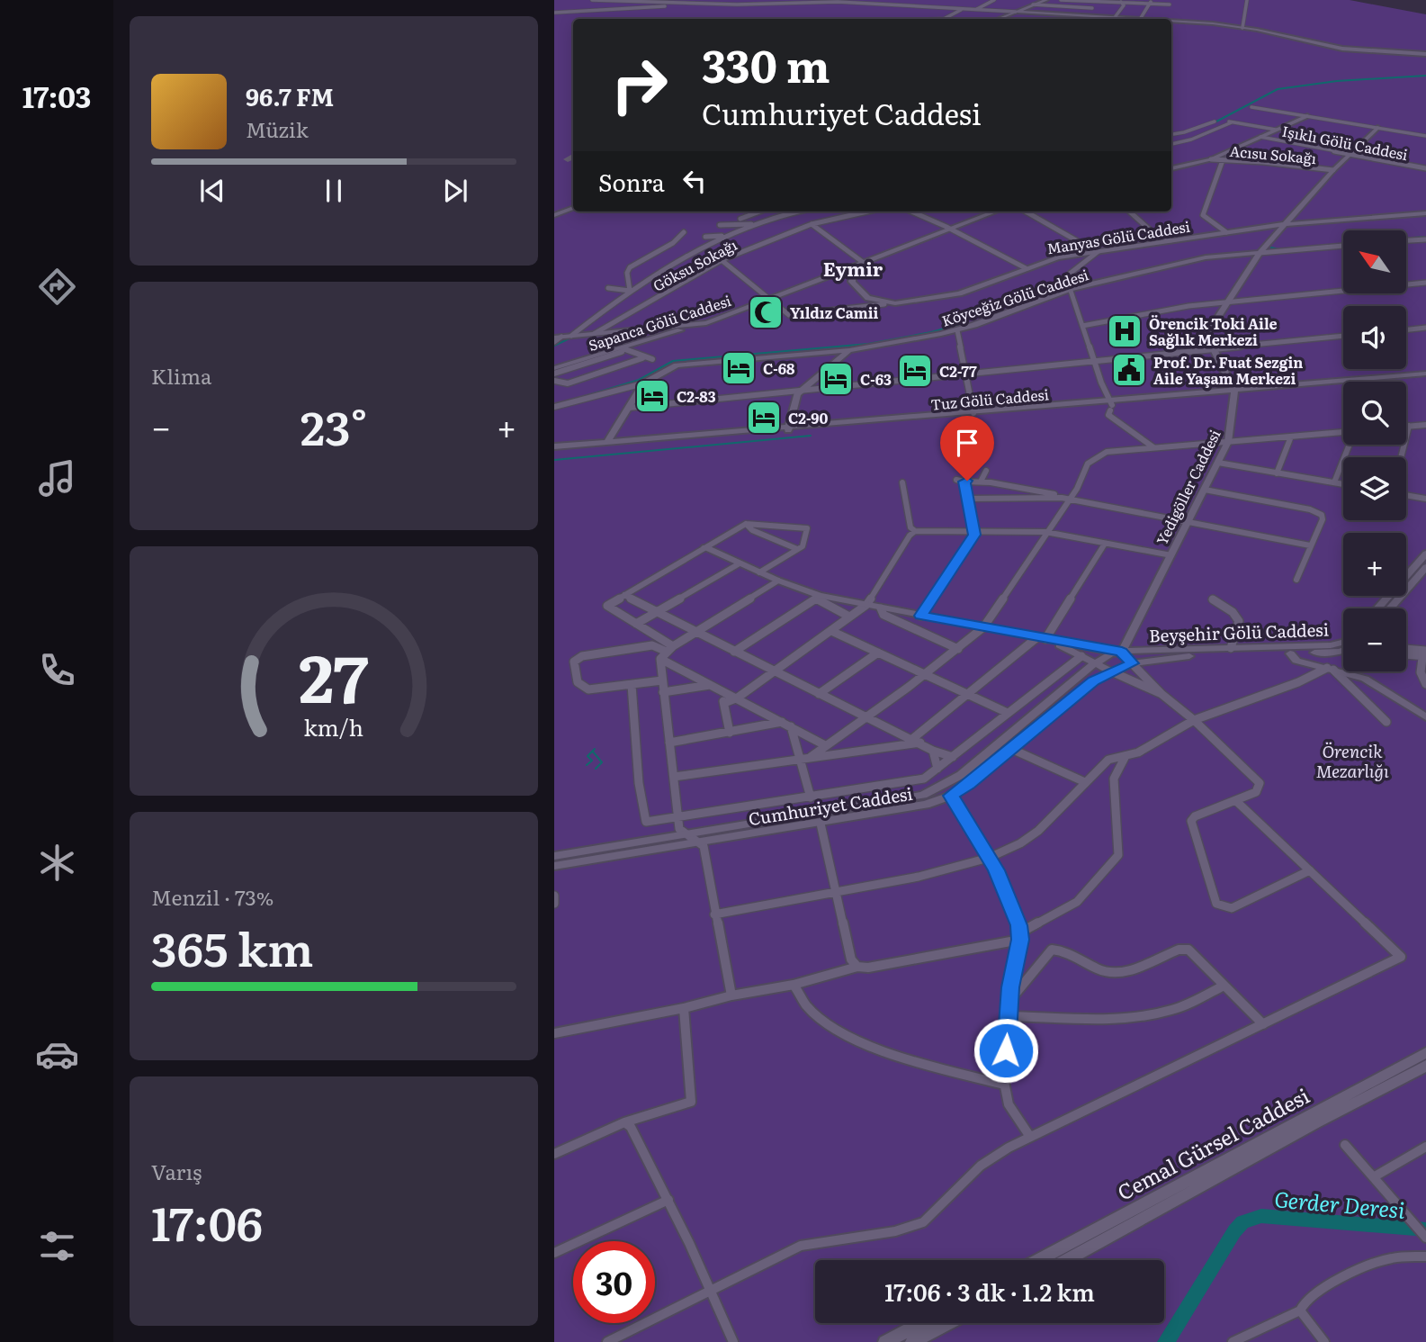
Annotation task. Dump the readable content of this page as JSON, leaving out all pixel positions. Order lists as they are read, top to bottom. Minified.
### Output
{"streets":{"street":["Işıklı Gölü Caddesi","Acısu Sokağı","Manyas Gölü Caddesi","Göksu Sokağı","Köyceğiz Gölü Caddesi","Sapanca Gölü Caddesi","Tuz Gölü Caddesi","Yedigöller Caddesi","Beyşehir Gölü Caddesi","Cumhuriyet Caddesi","Cemal Gürsel Caddesi"]},"crossings":[["Manyas Gölü Caddesi","Sapanca Gölü Caddesi"],["Tuz Gölü Caddesi","Yedigöller Caddesi"],["Yedigöller Caddesi","Beyşehir Gölü Caddesi"],["Beyşehir Gölü Caddesi","Cumhuriyet Caddesi"]],"districts":["Eymir"],"water":["Gerder Deresi"],"parks":["Örencik Mezarlığı"],"places":{"mosque":["Yıldız Camii"],"hospital":["Örencik Toki Aile Sağlık Merkezi"],"hotel":["C-68","C2-77","C-63","C2-83","C2-90"],"public building":["Prof. Dr. Fuat Sezgin Aile Yaşam Merkezi"]},"north":"top left","page":{"tabs":"17:03","turn":["330 m","Cumhuriyet Caddesi"],"song":["96.7 FM","Müzik"],"then":"Sonra","map_buttons":["+","−"],"tile":["Klima",["Menzil · 73%","365 km"],["Varış","17:06"]],"heat":["−","23°","+"],"limit":"30","trip":"17:06 · 3 dk · 1.2 km","gauge":["27","km/h"]}}
